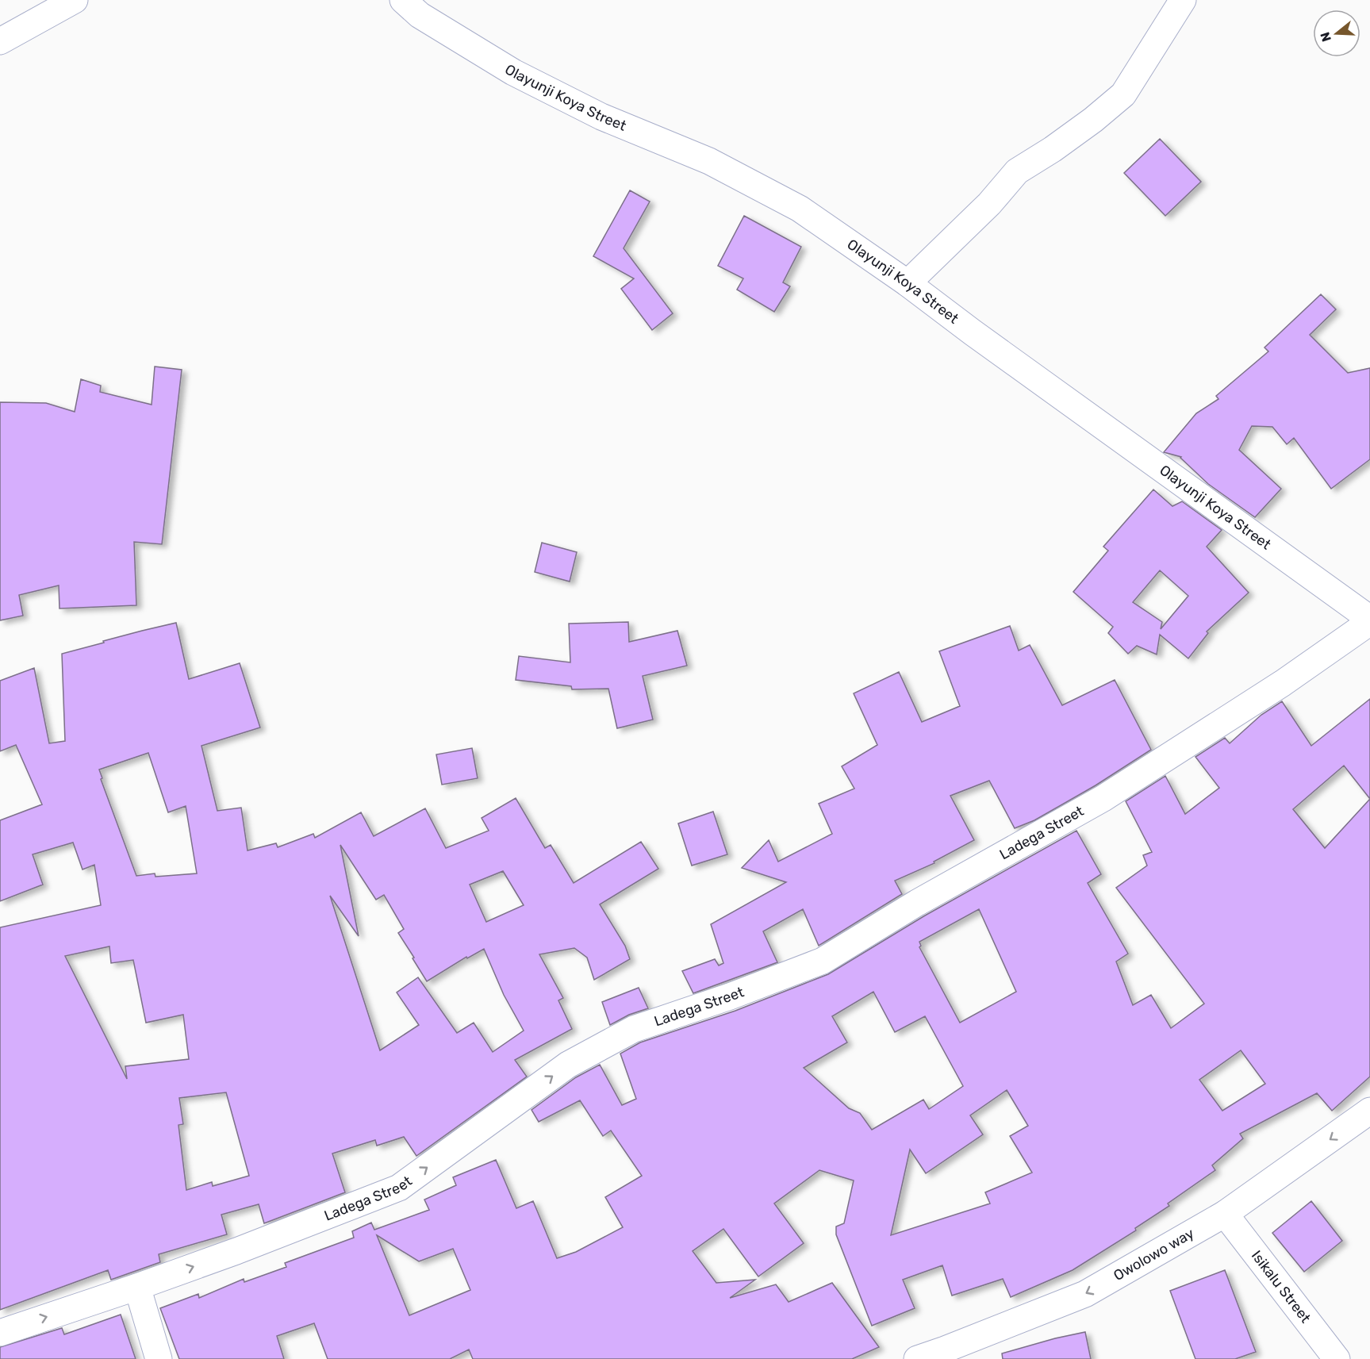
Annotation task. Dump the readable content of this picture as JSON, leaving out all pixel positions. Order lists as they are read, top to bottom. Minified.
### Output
{"streets":{"street":["Olayunji Koya Street","Ladega Street","Owolowo way","Isikalu Street"]},"crossings":[["Olayunji Koya Street","Ladega Street"],["Owolowo way","Isikalu Street"]],"one_way":["Ladega Street","Owolowo way"],"north":"left"}
